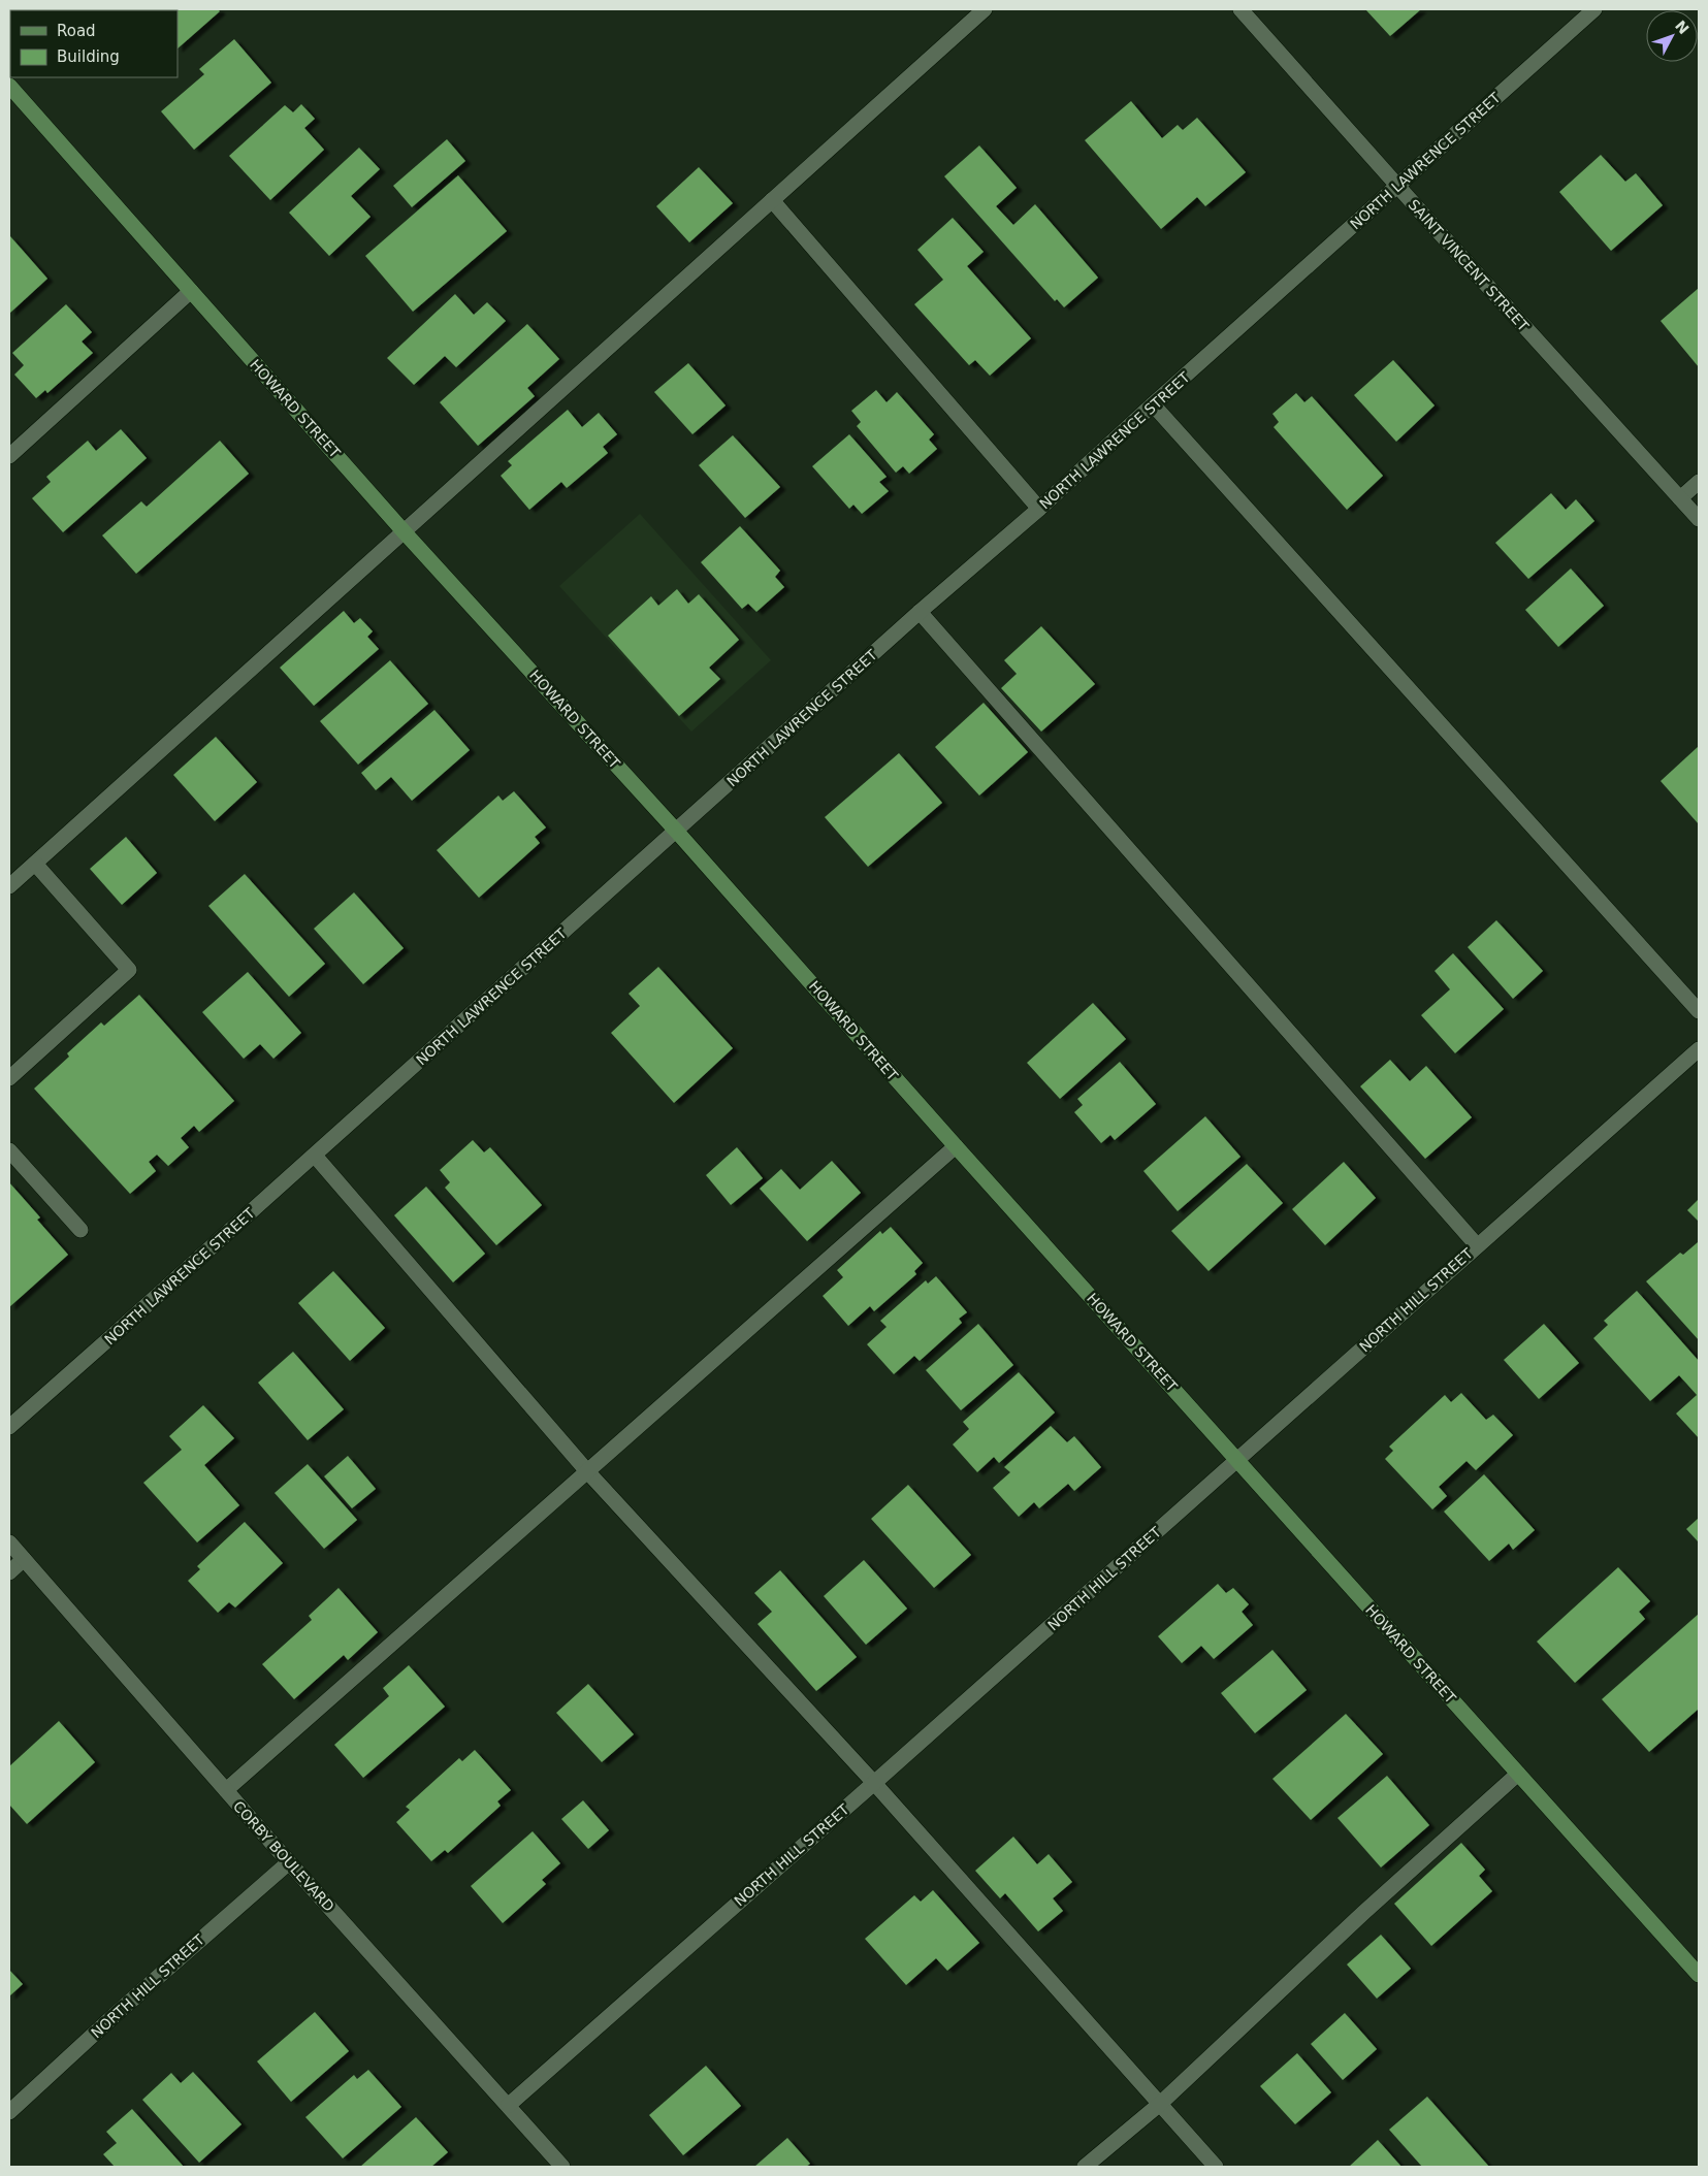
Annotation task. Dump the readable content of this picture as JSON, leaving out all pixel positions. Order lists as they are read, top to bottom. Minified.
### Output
{"streets":{"street":["NORTH LAWRENCE STREET","SAINT VINCENT STREET","HOWARD STREET","NORTH HILL STREET","CORBY BOULEVARD"]},"crossings":[["NORTH LAWRENCE STREET","SAINT VINCENT STREET"],["NORTH LAWRENCE STREET","HOWARD STREET"],["HOWARD STREET","NORTH HILL STREET"],["NORTH HILL STREET","CORBY BOULEVARD"]],"legend":["Road","Building"],"north":"top right"}
